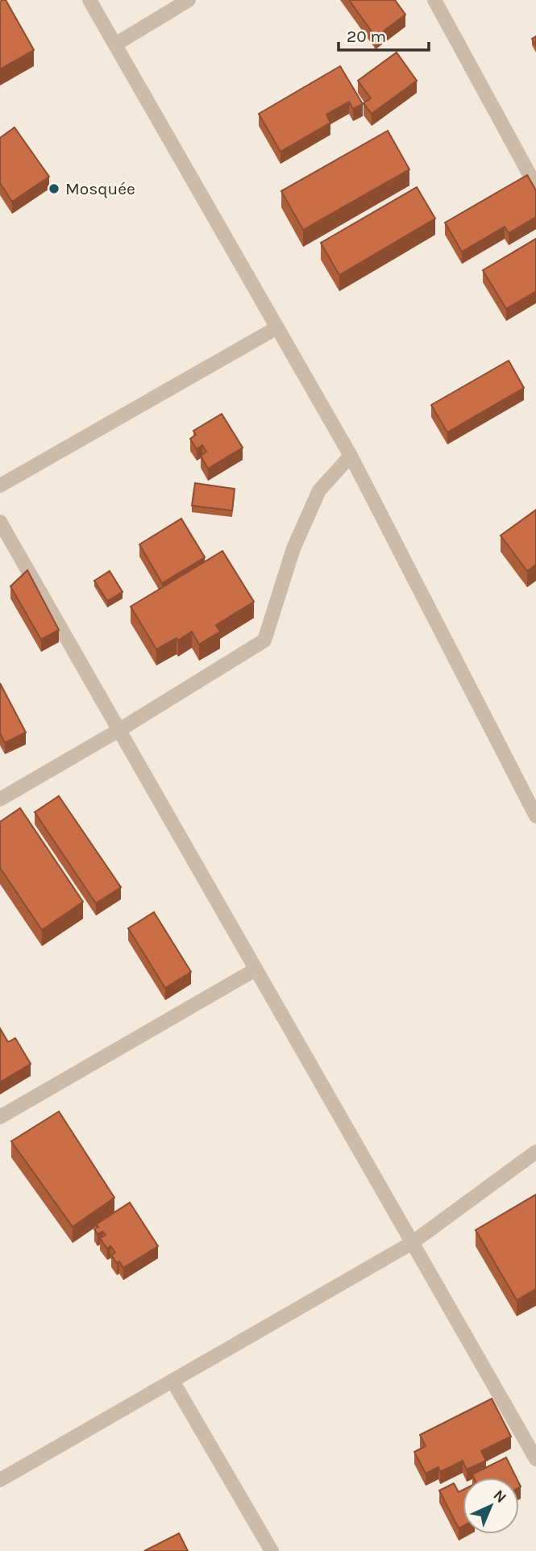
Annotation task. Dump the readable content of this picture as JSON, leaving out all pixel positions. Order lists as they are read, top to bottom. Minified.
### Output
{"places":["Mosquée"],"scale_bar":"20 m","north":"top right"}
